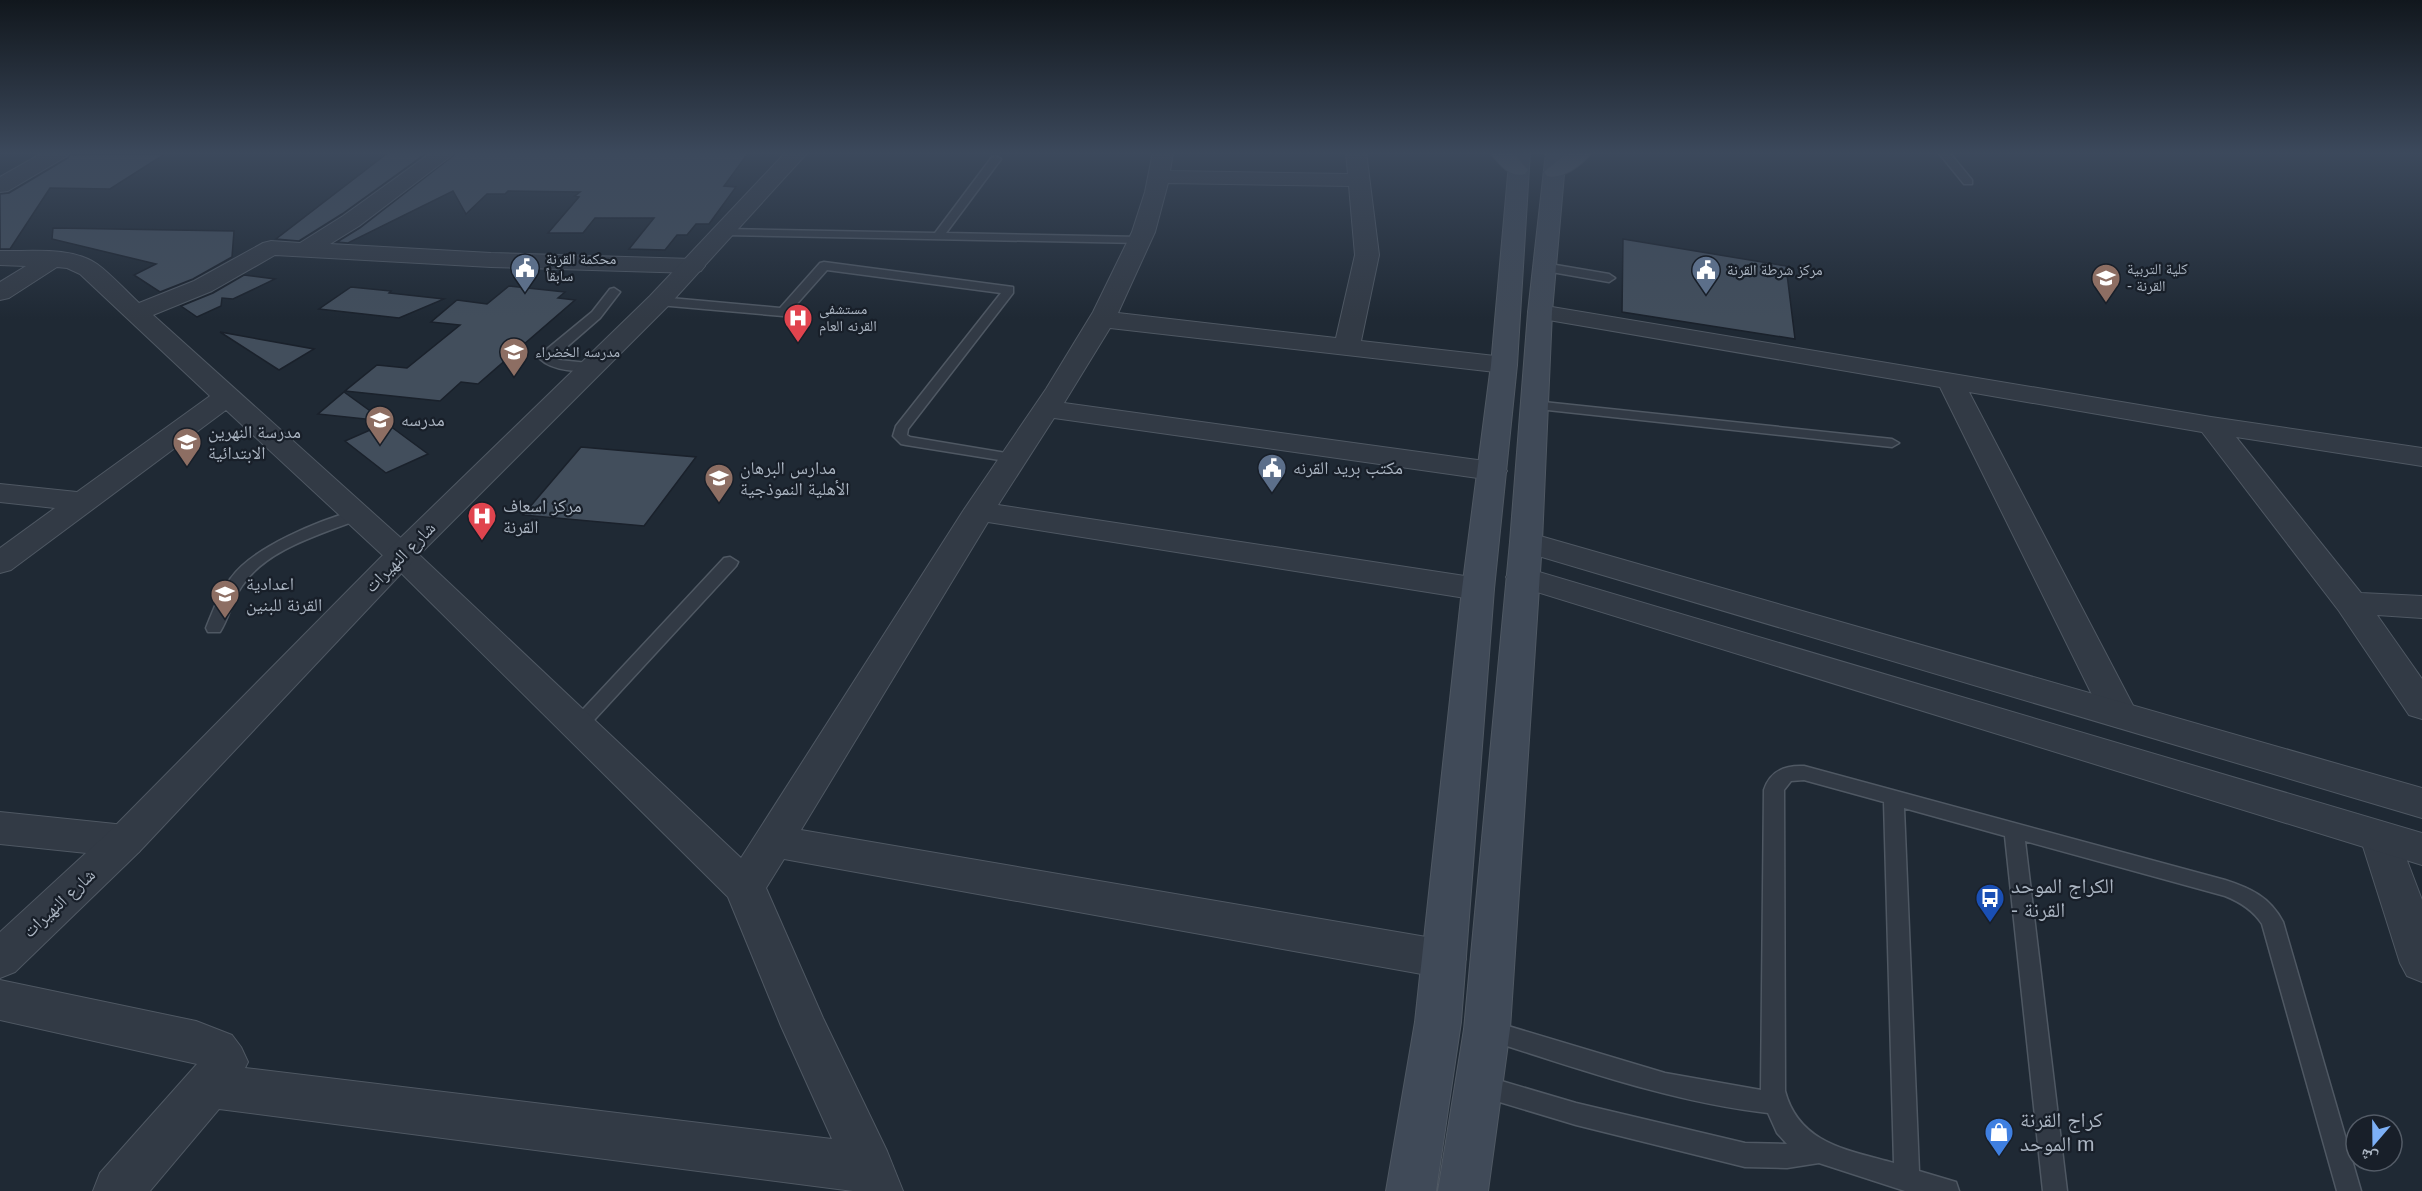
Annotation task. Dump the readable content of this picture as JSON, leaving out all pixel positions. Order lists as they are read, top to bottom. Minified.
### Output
{"streets":{"street":["شارع النهيرات"]},"places":{"public building":["محكمة القرنة سابقاً","مركز شرطة القرنة","مكتب بريد القرنه"],"school or university":["كلية التربية - القرنة","مدرسه الخضراء","مدرسه","مدرسة النهرين الابتدائية","مدارس البرهان الأهلية النموذجية","اعدادية القرنة للبنين"],"hospital":["مستشفى القرنه العام","مركز اسعاف القرنة"],"bus stop":["الكراج الموحد - القرنة"],"shop":["كراج القرنة الموحد m"]},"north":"bottom"}
